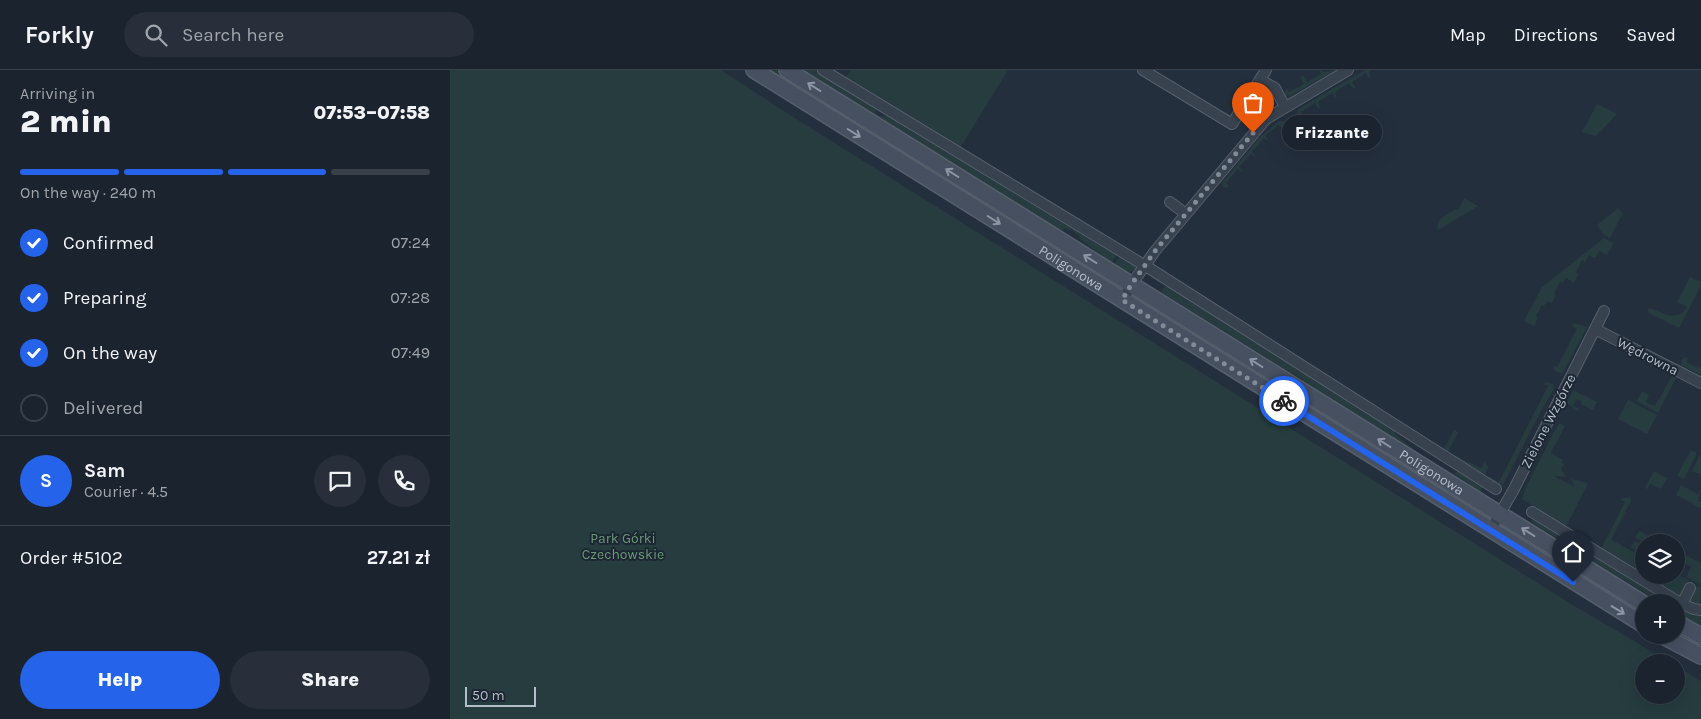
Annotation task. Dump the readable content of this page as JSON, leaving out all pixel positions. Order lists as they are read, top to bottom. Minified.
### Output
{"streets":{"main road":["Poligonowa"],"street":["Wędrowna","Zielone Wzgórze"]},"crossings":[["Poligonowa","Zielone Wzgórze"],["Wędrowna","Zielone Wzgórze"]],"parks":["Park Górki Czechowskie"],"places":["Frizzante"],"scale_bar":"50 m","page":{"header":"Forkly","search":"Search here","nav":["Map","Directions","Saved"],"heading":["2 min","Arriving in","07:53–07:58"],"panel":["Sam","Courier · 4.5","Order #5102","27.21 zł"],"bubble":"Frizzante","bar":"On the way · 240 m","list":[["Confirmed","07:24"],["Preparing","07:28"],["On the way","07:49"],"Delivered"],"round":"S","map_buttons":["+","−"],"buttons":["Help","Share"],"scale":"50 m"}}
